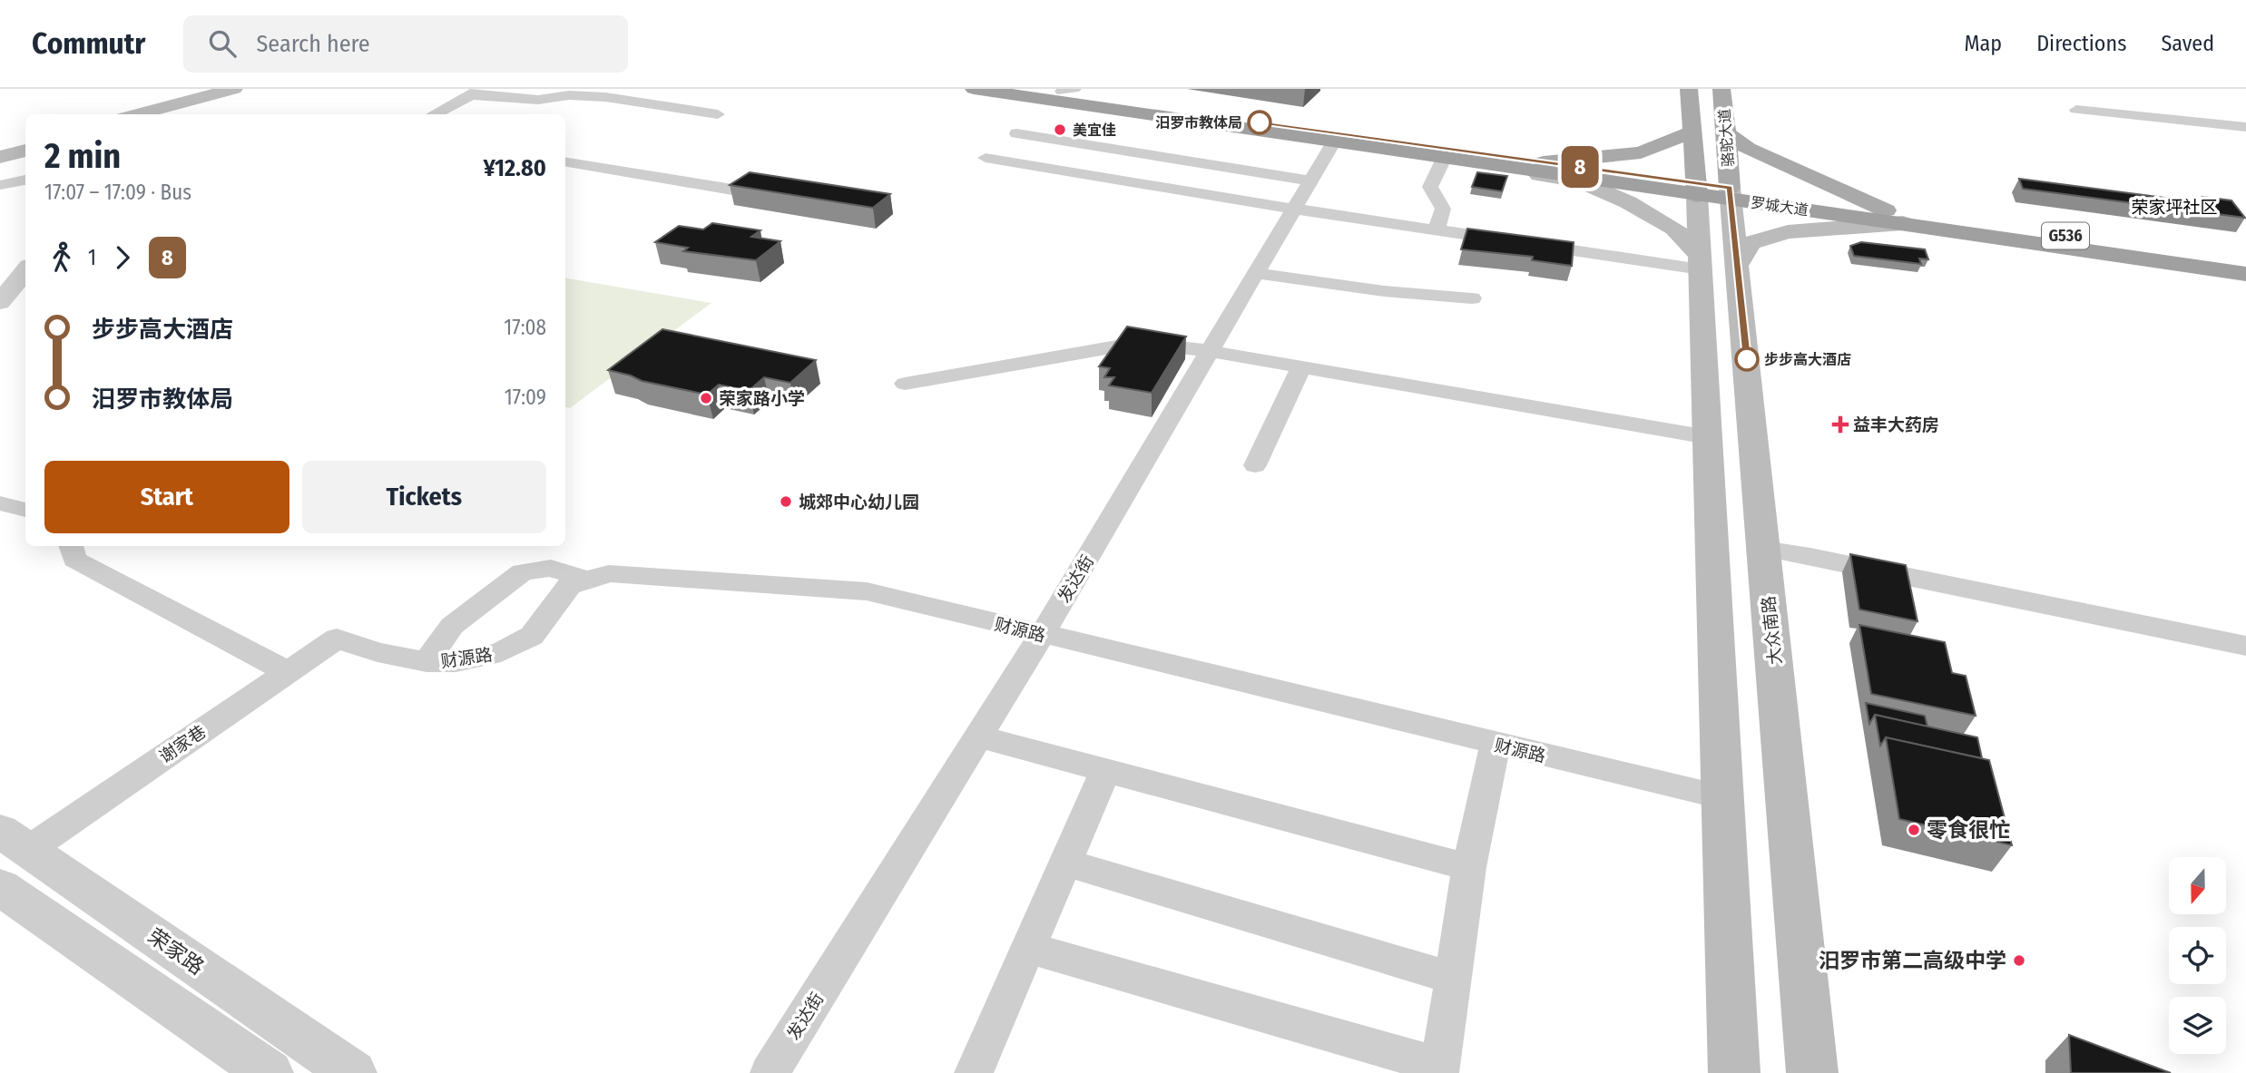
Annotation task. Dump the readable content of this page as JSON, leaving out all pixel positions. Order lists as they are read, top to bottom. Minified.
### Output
{"streets":{"highway":["罗城大道","G536"],"main road":["骆驼大道","大众南路"],"street":["发达街","财源路","谢家巷","荣家路"]},"crossings":[["骆驼大道","罗城大道"],["骆驼大道","大众南路"],["罗城大道","大众南路"],["发达街","财源路"],["财源路","谢家巷"],["谢家巷","荣家路"]],"districts":["荣家坪社区"],"places":{"other":["汨罗市教体局","美宜佳","步步高大酒店","荣家路小学","城郊中心幼儿园","零食很忙","汨罗市第二高级中学"],"health":["益丰大药房"]},"lines":["bus line 8"],"north":"bottom","page":{"header":"Commutr","search":"Search here","nav":["Map","Directions","Saved"],"on_map":"8","heading":["2 min","17:07 – 17:09 · Bus","¥12.80"],"legs":["1","8"],"list":[{"name":"步步高大酒店","value":"17:08"},{"name":"汨罗市教体局","value":"17:09"}],"buttons":["Start","Tickets"]}}
